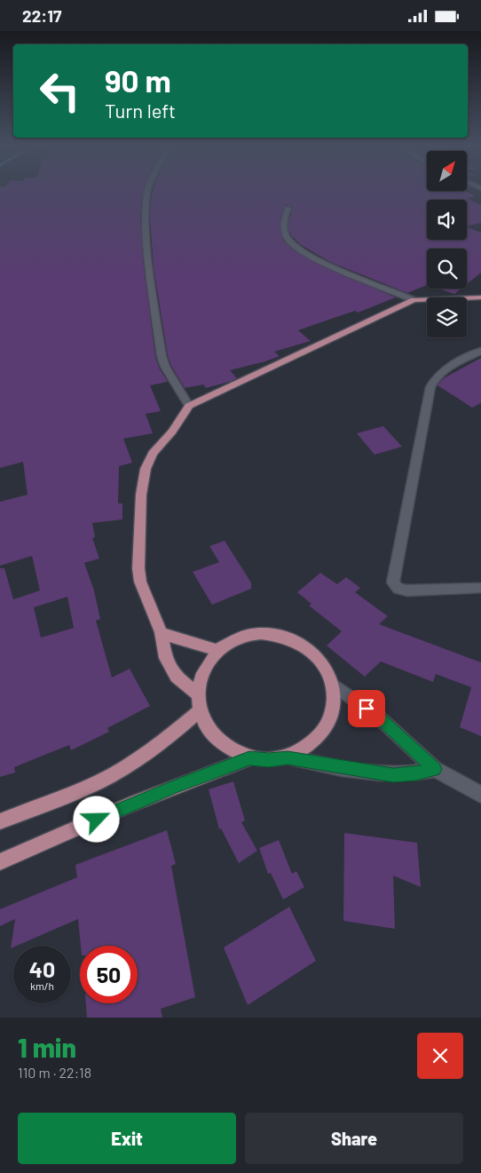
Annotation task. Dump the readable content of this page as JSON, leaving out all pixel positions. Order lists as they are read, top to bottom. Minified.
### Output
{"north":"top right","page":{"status":"22:17","turn":["90 m","Turn left"],"speed":"40 km/h","limit":"50","heading":["1 min","110 m · 22:18"],"buttons":["Exit","Share"]}}
